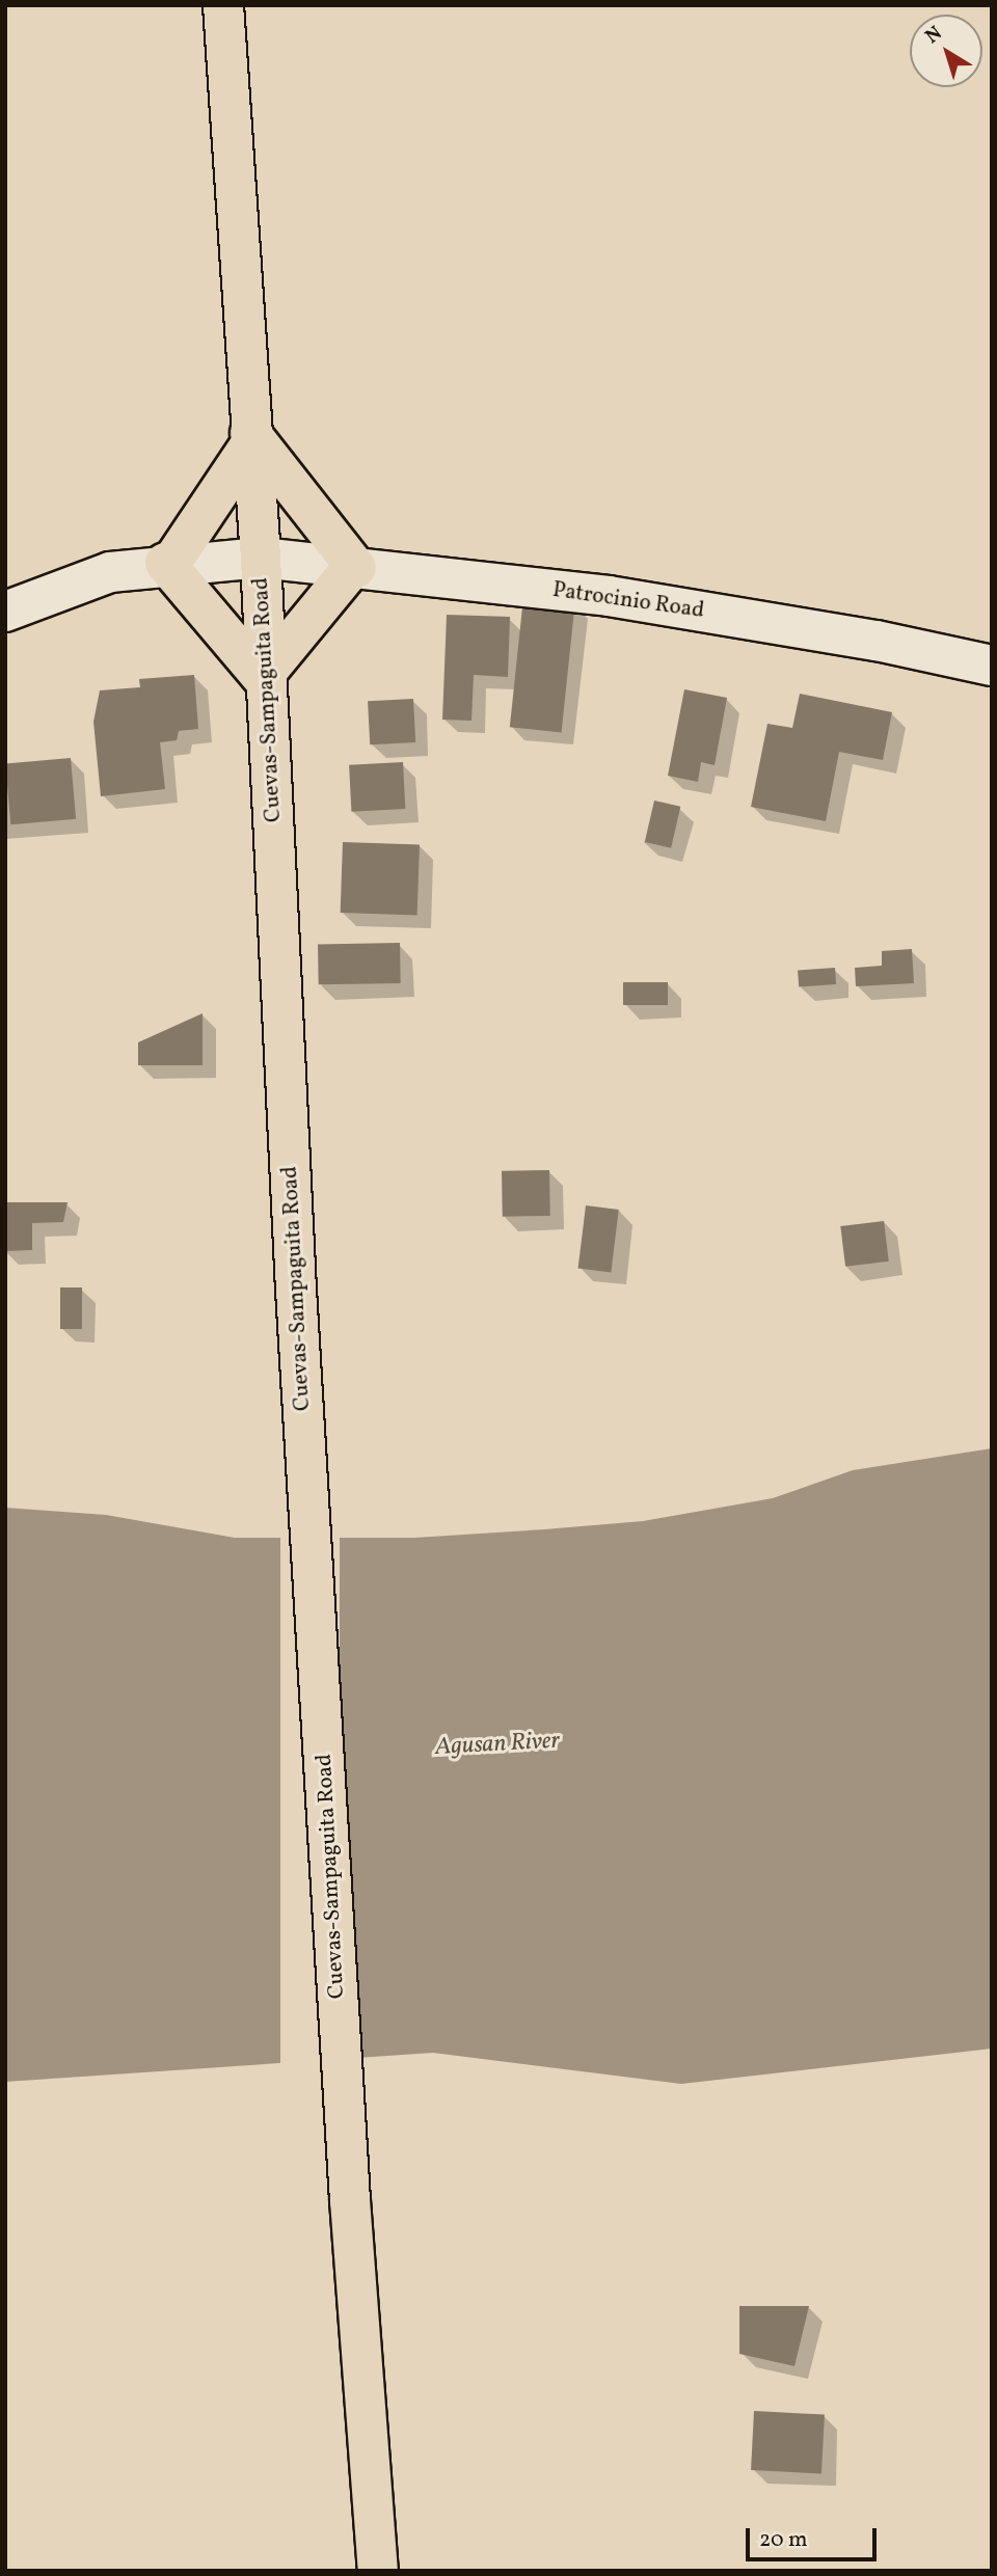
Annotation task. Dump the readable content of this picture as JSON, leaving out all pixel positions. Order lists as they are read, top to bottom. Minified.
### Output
{"streets":{"main road":["Cuevas-Sampaguita Road"],"street":["Patrocinio Road"]},"crossings":[["Patrocinio Road","Cuevas-Sampaguita Road"]],"water":["Agusan River"],"scale_bar":"20 m","north":"top left"}
